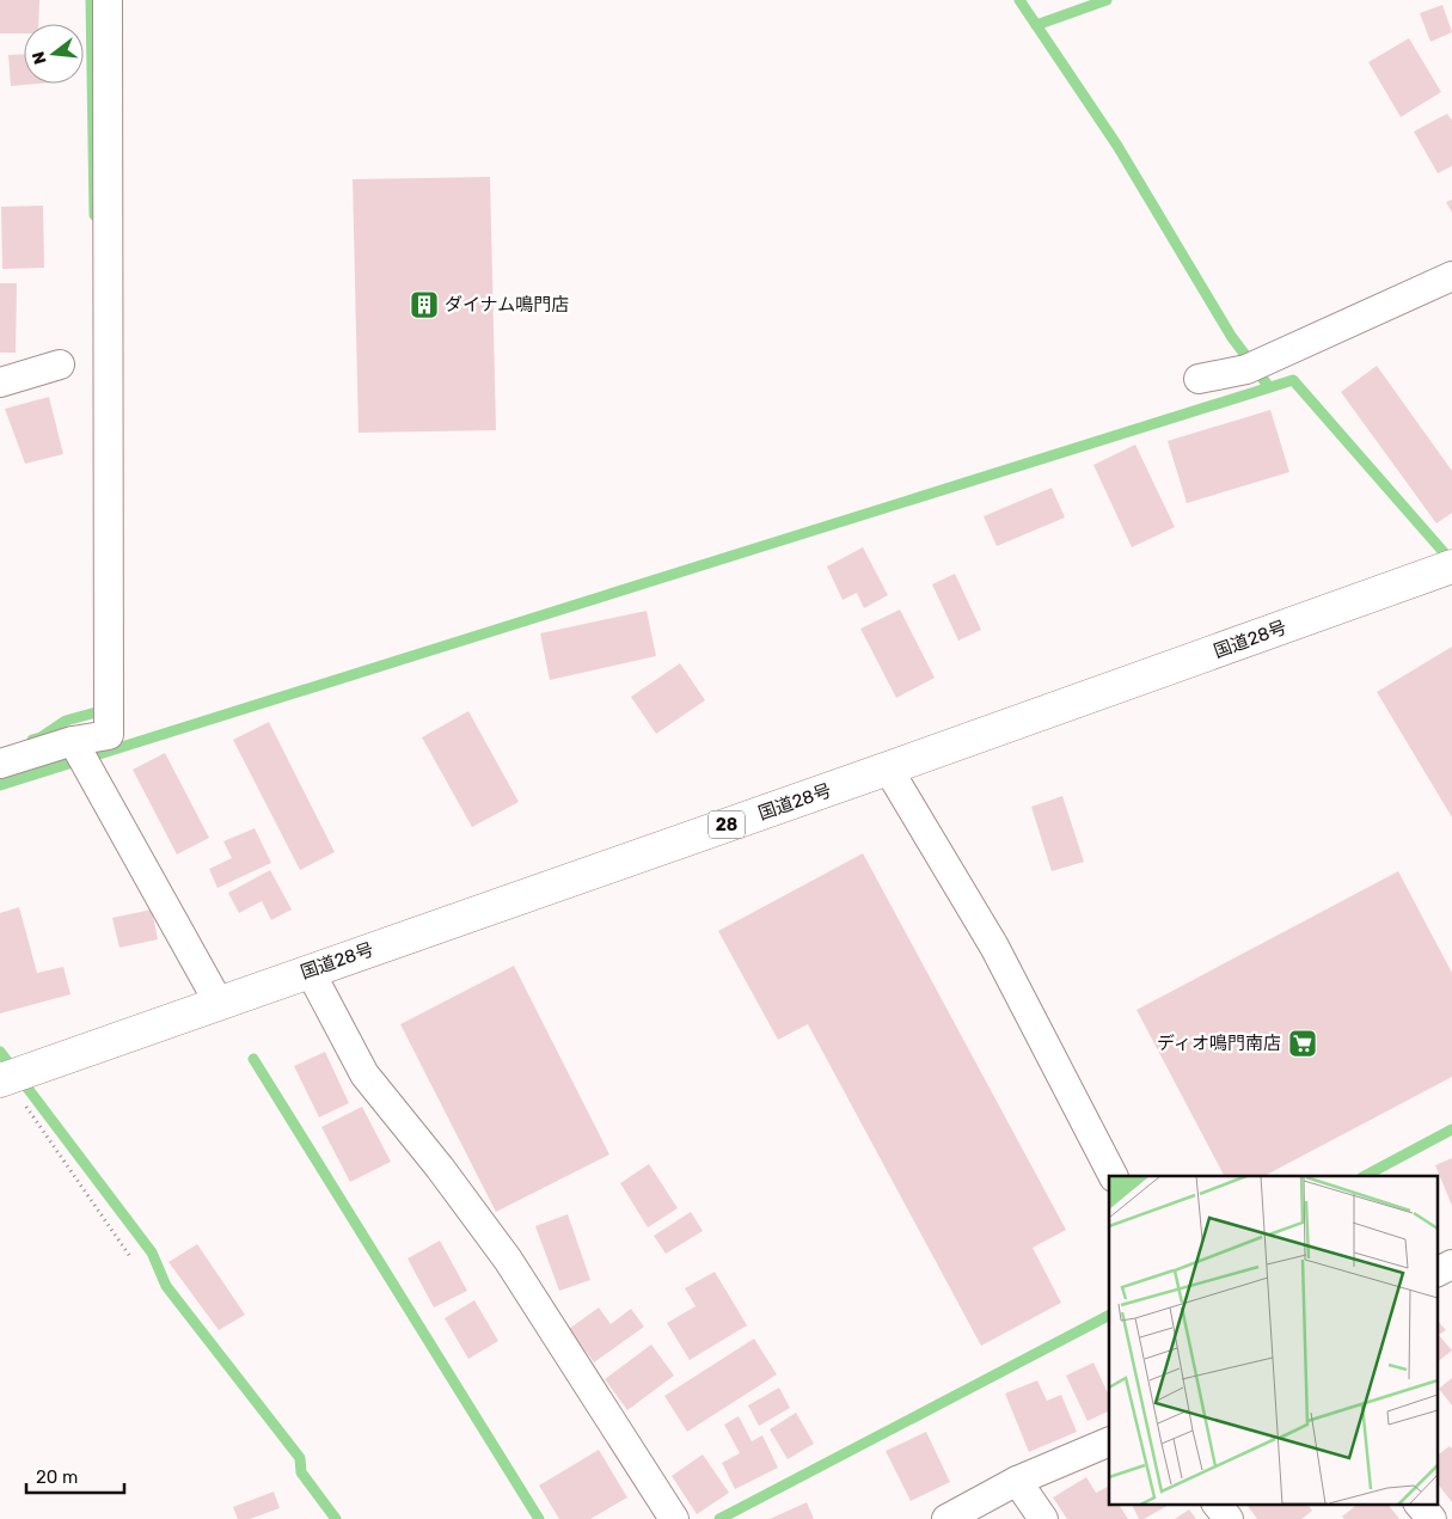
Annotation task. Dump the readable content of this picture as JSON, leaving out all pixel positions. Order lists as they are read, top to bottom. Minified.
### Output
{"streets":{"highway":["国道28号","28"]},"places":{"building":["ダイナム鳴門店"],"supermarket":["ディオ鳴門南店"]},"scale_bar":"20 m","north":"left"}
